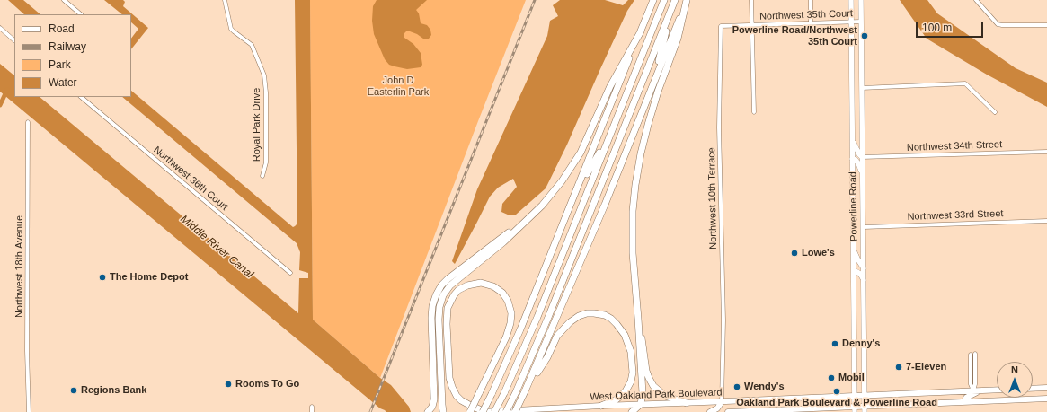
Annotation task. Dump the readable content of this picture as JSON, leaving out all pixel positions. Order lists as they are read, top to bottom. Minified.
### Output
{"streets":{"main road":["Powerline Road","West Oakland Park Boulevard"],"street":["Northwest 35th Court","Royal Park Drive","Northwest 34th Street","Northwest 36th Court","Northwest 10th Terrace","Northwest 33rd Street","Northwest 18th Avenue"]},"crossings":[["Northwest 35th Court","Northwest 10th Terrace"],["Northwest 35th Court","Powerline Road"],["Northwest 34th Street","Powerline Road"],["Northwest 10th Terrace","West Oakland Park Boulevard"],["Powerline Road","Northwest 33rd Street"],["Powerline Road","West Oakland Park Boulevard"]],"water":["Middle River Canal"],"parks":["John D Easterlin Park"],"places":["Powerline Road/Northwest 35th Court","Lowe's","The Home Depot","Denny's","7-Eleven","Mobil","Rooms To Go","Wendy's","Regions Bank","Oakland Park Boulevard & Powerline Road"],"legend":["Road","Railway","Park","Water"],"scale_bar":"100 m","north":"top"}
